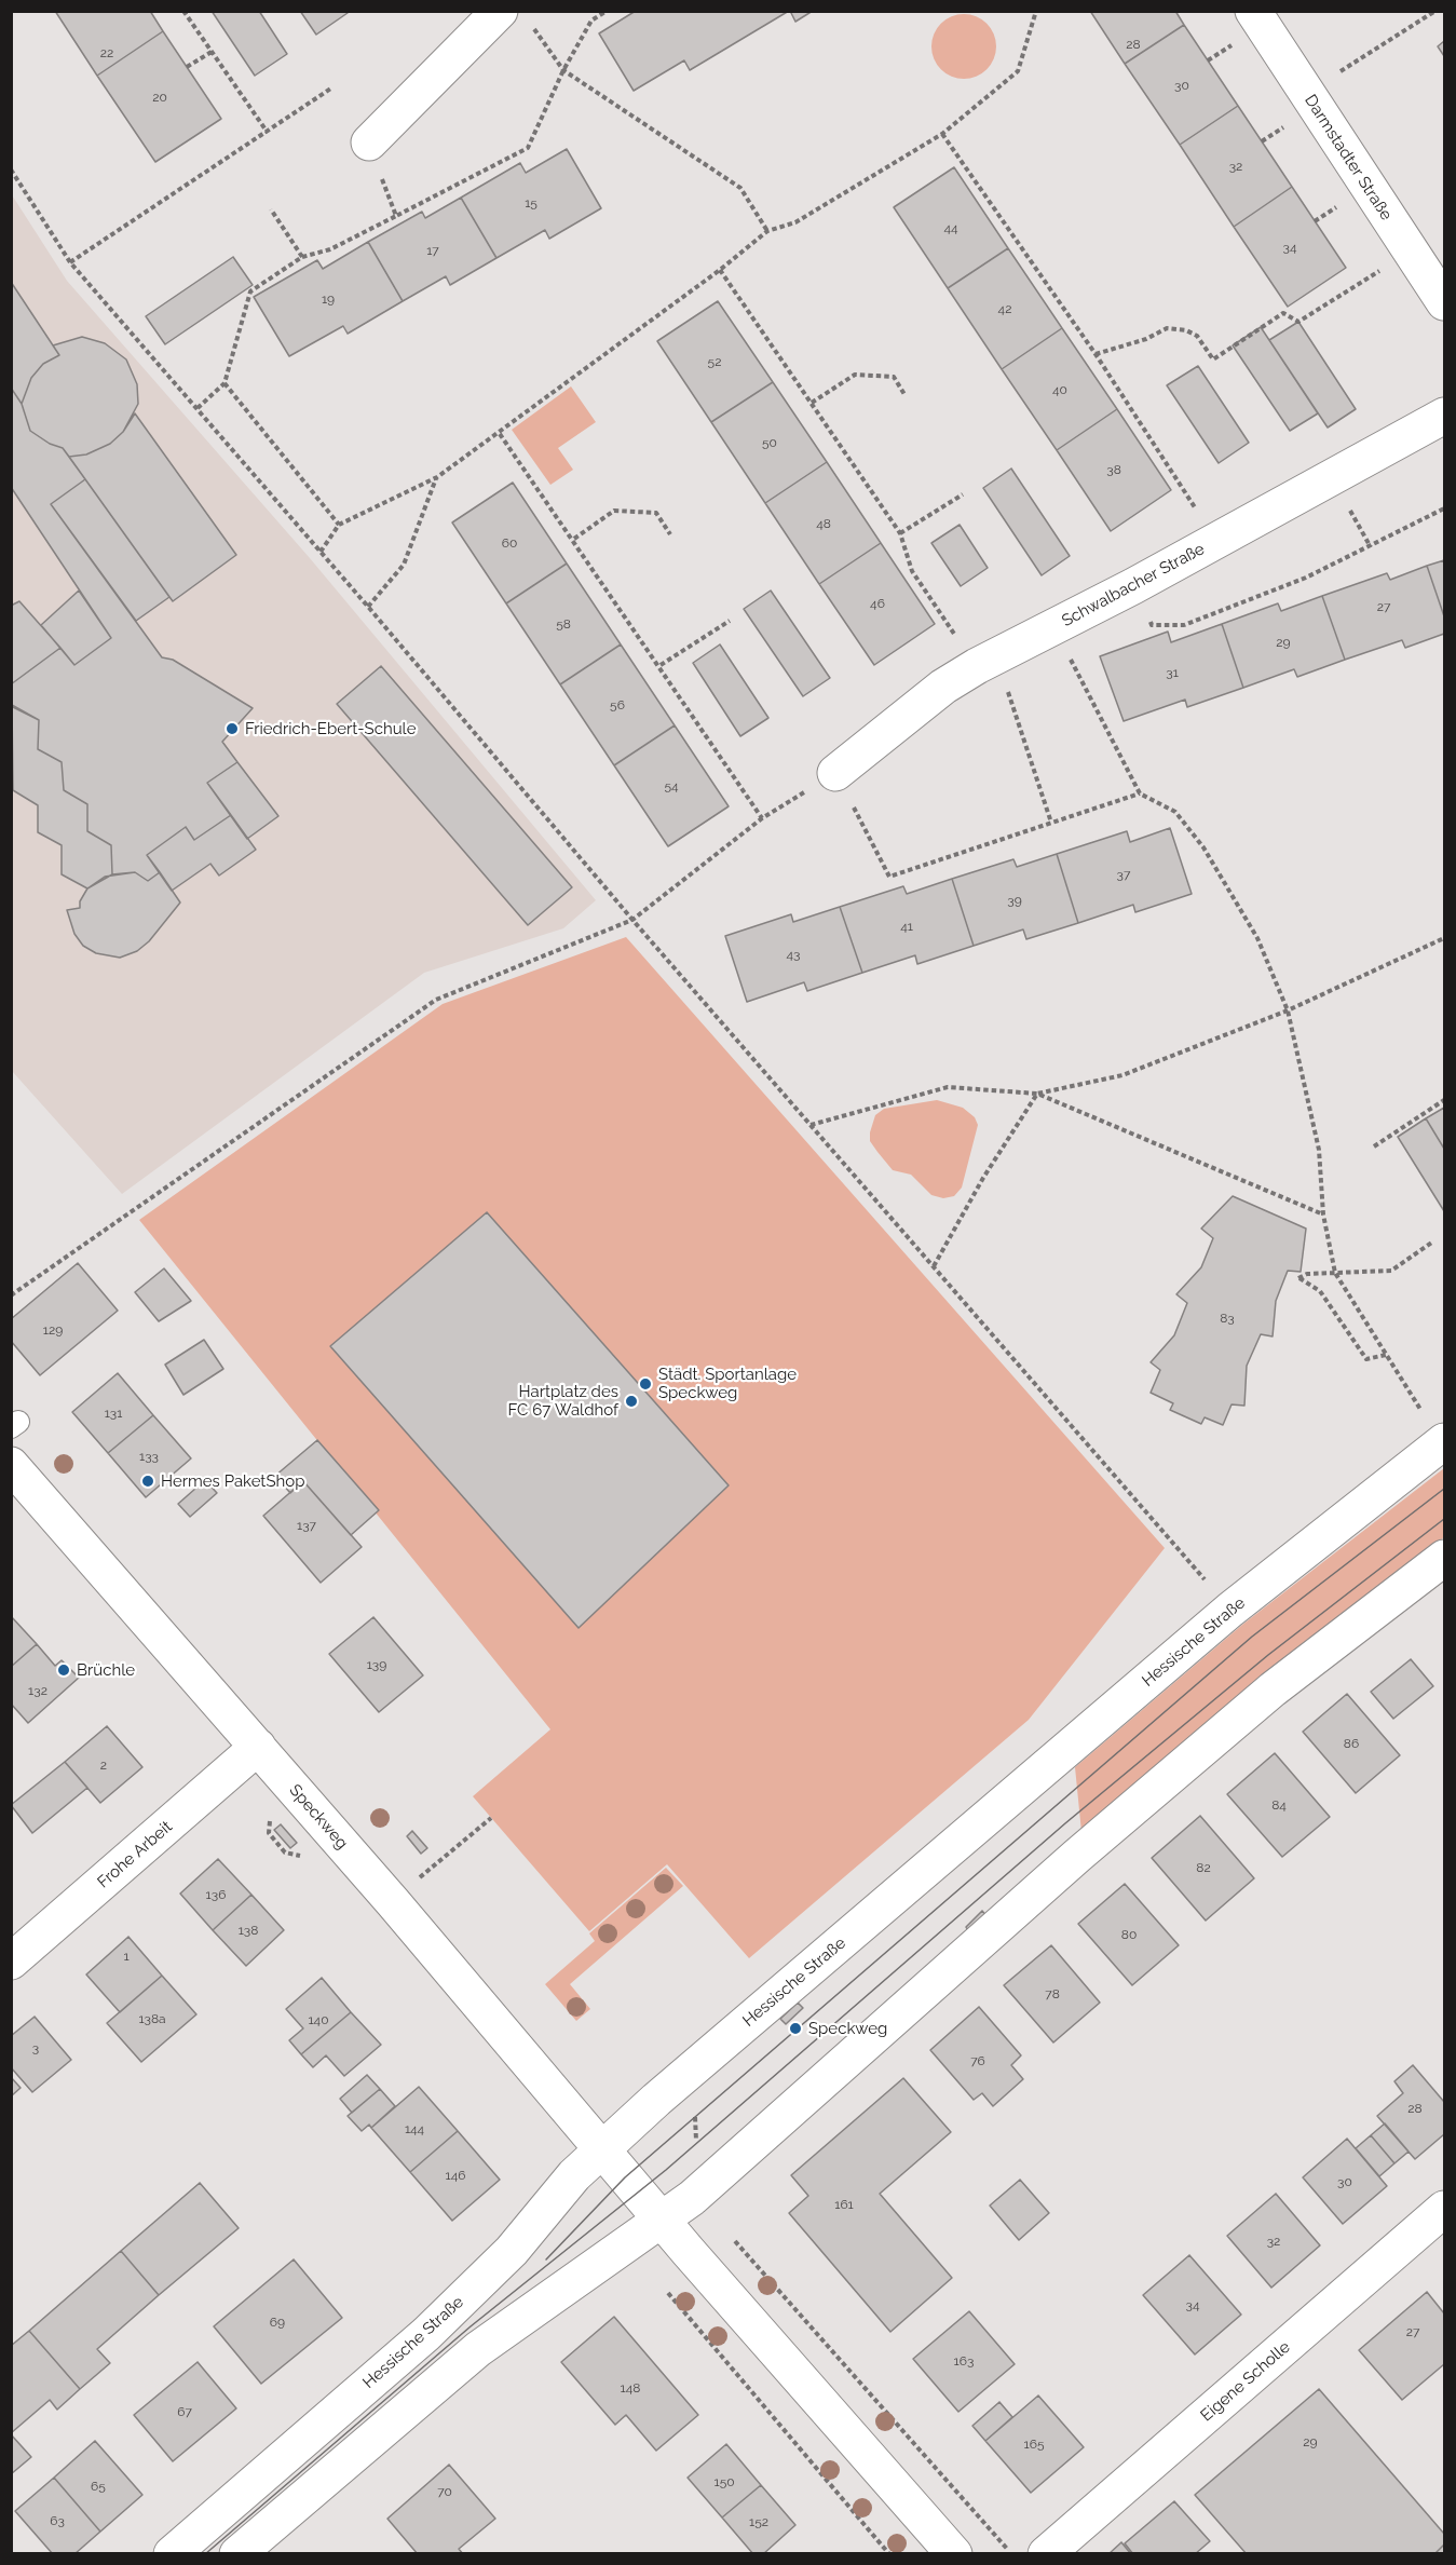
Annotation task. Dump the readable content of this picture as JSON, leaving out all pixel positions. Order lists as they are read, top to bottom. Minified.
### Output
{"streets":{"street":["Darmstadter Straße","Schwalbacher Straße","Hessische Straße","Speckweg","Frohe Arbeit","Eigene Scholle"]},"crossings":[["Hessische Straße","Speckweg"],["Speckweg","Frohe Arbeit"]],"places":["Friedrich-Ebert-Schule","Städt. Sportanlage Speckweg","Hartplatz des FC 67 Waldhof","Hermes PaketShop","Brüchle","Speckweg"],"house_numbers":["28","22","30","20","32","15","44","34","17","19","42","52","40","50","38","48","60","46","27","58","29","31","56","54","37","39","41","43","83","129","131","133","137","139","132","86","2","84","82","136","138","80","1","78","138a","140","3","76","28","144","146","30","161","32","34","69","27","163","148","67","29","165","150","65","70","63","152"]}
